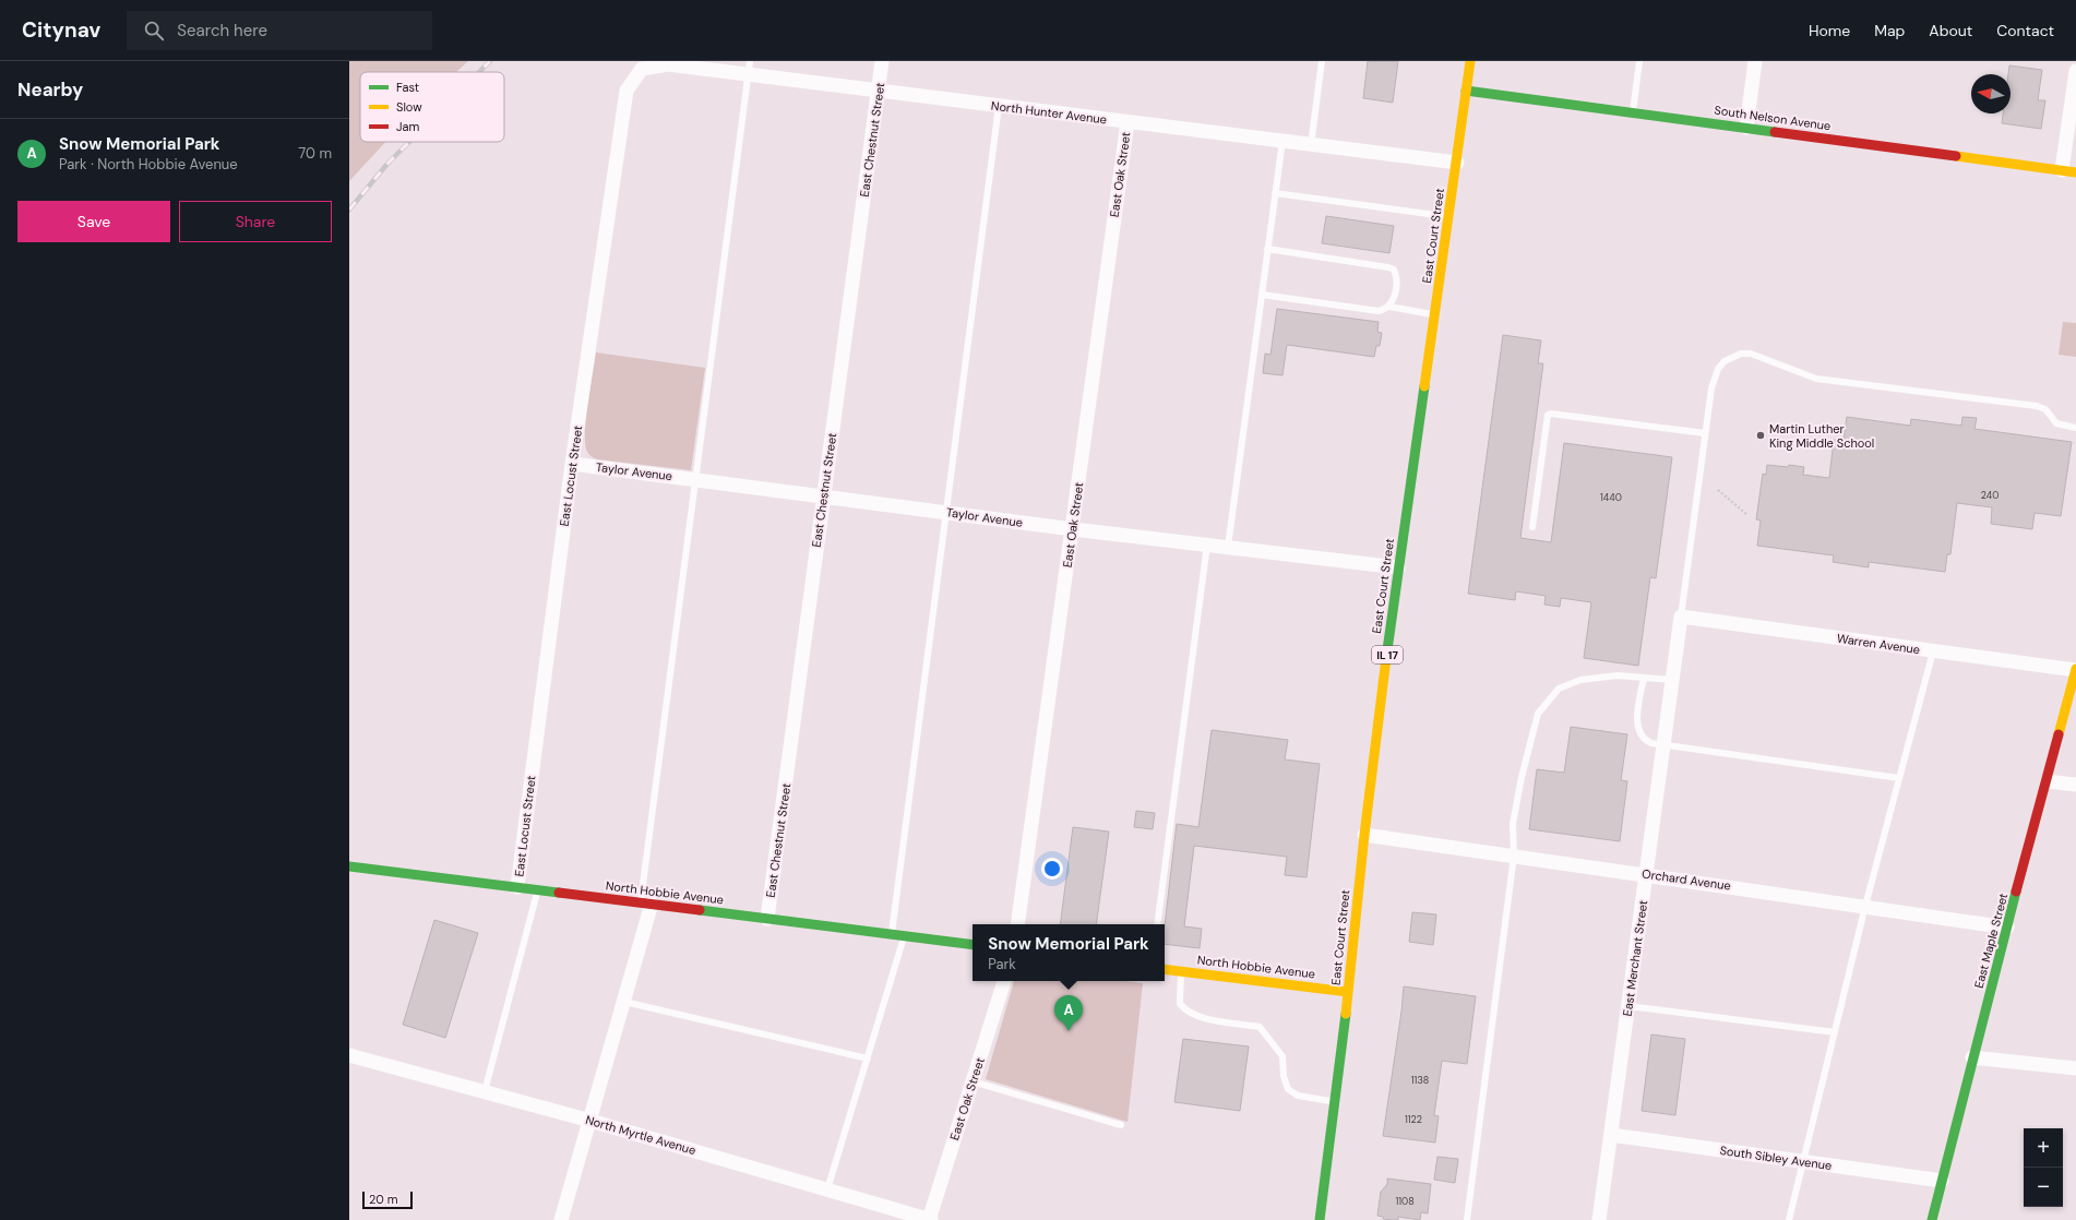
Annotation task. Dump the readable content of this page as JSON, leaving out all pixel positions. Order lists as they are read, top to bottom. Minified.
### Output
{"streets":{"main road":["South Nelson Avenue","East Court Street","IL 17","North Hobbie Avenue","East Maple Street"],"street":["North Hunter Avenue","East Chestnut Street","East Oak Street","Taylor Avenue","East Locust Street","Warren Avenue","Orchard Avenue","East Merchant Street","North Myrtle Avenue","South Sibley Avenue"]},"crossings":[["North Hunter Avenue","East Chestnut Street"],["North Hunter Avenue","East Oak Street"],["North Hunter Avenue","East Court Street"],["North Hunter Avenue","East Locust Street"],["South Nelson Avenue","East Court Street"],["East Chestnut Street","Taylor Avenue"],["East Chestnut Street","North Hobbie Avenue"],["East Oak Street","Taylor Avenue"],["East Oak Street","North Myrtle Avenue"],["East Court Street","Taylor Avenue"],["East Court Street","Orchard Avenue"],["East Court Street","North Hobbie Avenue"],["Taylor Avenue","East Locust Street"],["East Locust Street","North Hobbie Avenue"],["Warren Avenue","East Maple Street"],["Warren Avenue","East Merchant Street"],["Orchard Avenue","East Maple Street"],["Orchard Avenue","East Merchant Street"],["East Maple Street","South Sibley Avenue"],["East Merchant Street","South Sibley Avenue"]],"places":["Martin Luther King Middle School"],"house_numbers":["240","1440","1138","1122","1108"],"legend":["Fast","Slow","Jam"],"scale_bar":"20 m","north":"left","page":{"header":"Citynav","search":"Search here","nav":["Home","Map","About","Contact"],"heading":"Nearby","list":[{"mark":"A","name":"Snow Memorial Park","note":"Park · North Hobbie Avenue","value":"70 m"}],"buttons":["Save","Share"],"popup":["Snow Memorial Park","Park"],"pins":"A","map_buttons":["+","−"],"scale":"20 m"}}
